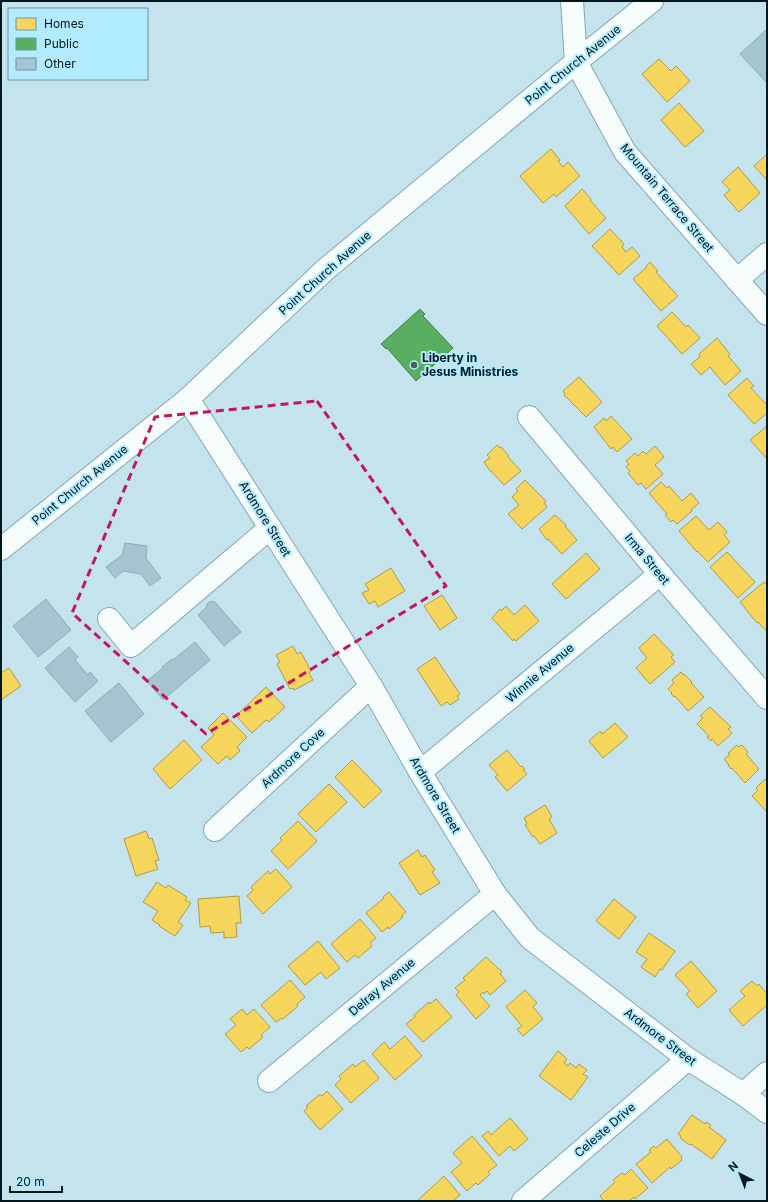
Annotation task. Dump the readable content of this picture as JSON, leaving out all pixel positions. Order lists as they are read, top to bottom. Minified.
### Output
{"streets":{"street":["Point Church Avenue","Mountain Terrace Street","Ardmore Street","Irma Street","Winnie Avenue","Ardmore Cove","Delray Avenue","Celeste Drive"]},"crossings":[["Point Church Avenue","Mountain Terrace Street"],["Point Church Avenue","Ardmore Street"],["Ardmore Street","Winnie Avenue"],["Ardmore Street","Ardmore Cove"],["Ardmore Street","Delray Avenue"],["Ardmore Street","Celeste Drive"],["Irma Street","Winnie Avenue"]],"places":["Liberty in Jesus Ministries"],"legend":["Homes","Public","Other"],"scale_bar":"20 m","north":"top left"}
